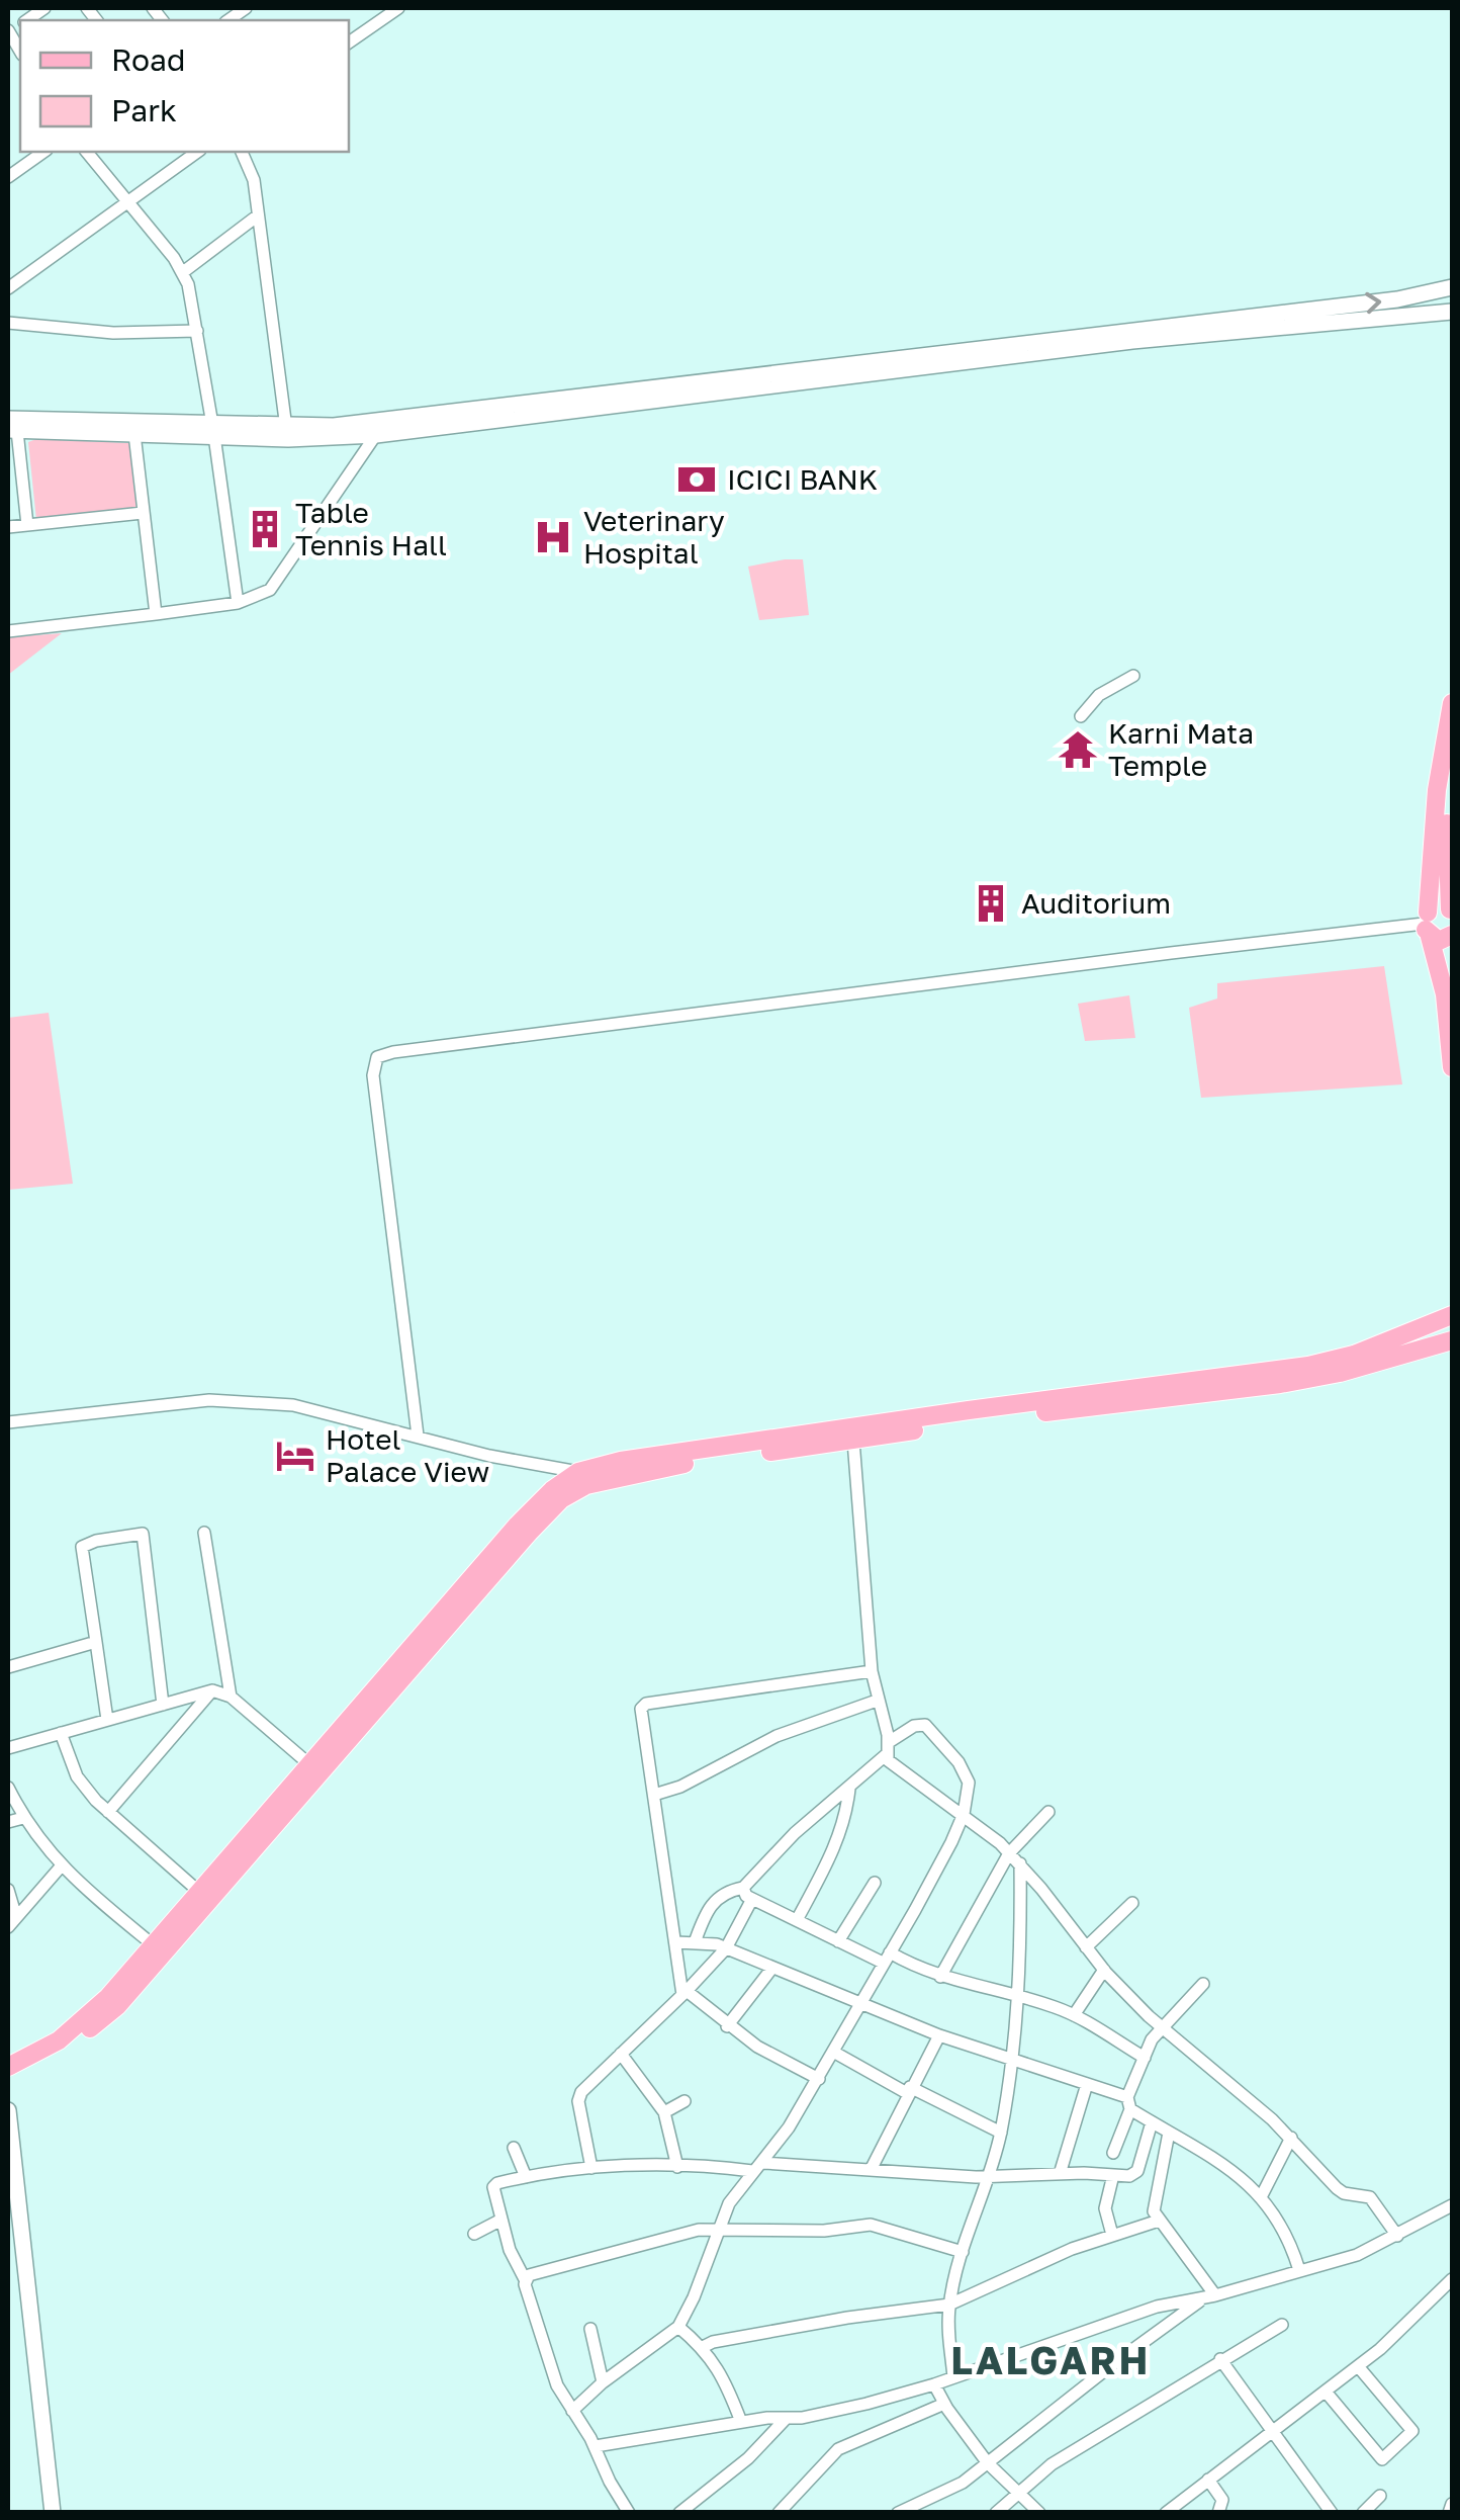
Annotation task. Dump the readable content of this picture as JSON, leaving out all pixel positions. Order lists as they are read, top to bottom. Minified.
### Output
{"districts":["LALGARH"],"places":{"bank":["ICICI BANK"],"building":["Table Tennis Hall","Auditorium"],"hospital":["Veterinary Hospital"],"temple":["Karni Mata Temple"],"hotel":["Hotel Palace View"]},"legend":["Road","Park"]}
